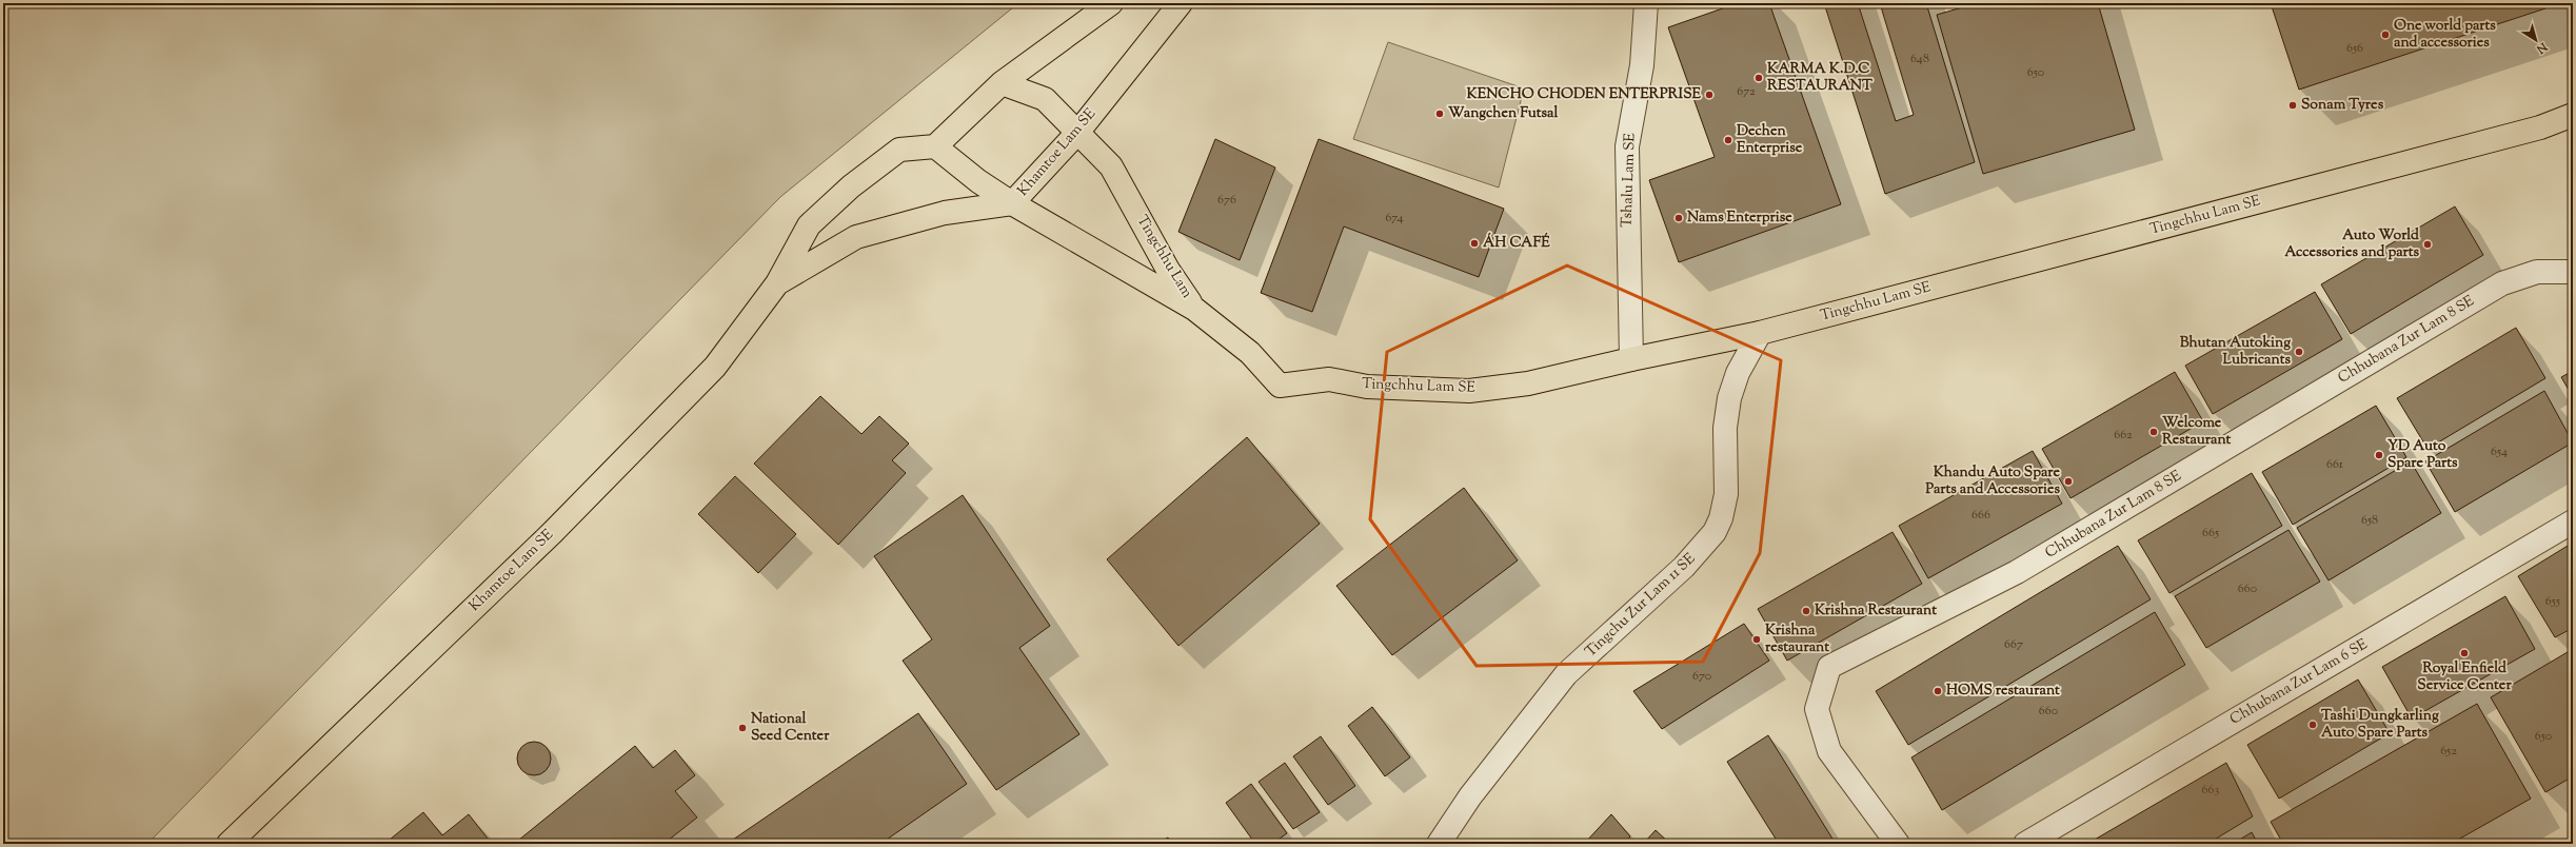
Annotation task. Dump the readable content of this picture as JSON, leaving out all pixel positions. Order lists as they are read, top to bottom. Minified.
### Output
{"streets":{"main road":["Khamtoe Lam SE","Tingchhu Lam SE","Tingchhu Lam"],"street":["Tshalu Lam SE","Chhubana Zur Lam 8 SE","Tingchu Zur Lam 11 SE","Chhubana Zur Lam 6 SE"]},"crossings":[["Khamtoe Lam SE","Tingchhu Lam"],["Tshalu Lam SE","Tingchhu Lam SE"],["Tingchhu Lam SE","Tingchhu Lam"],["Tingchhu Lam SE","Tingchu Zur Lam 11 SE"]],"places":["One world parts and accessories","KARMA K.D.C RESTAURANT","KENCHO CHODEN ENTERPRISE","Sonam Tyres","Wangchen Futsal","Dechen Enterprise","Nams Enterprise","ÁH CAFÉ","Auto World Accessories and parts","Bhutan Autoking Lubricants","Welcome Restaurant","YD Auto Spare Parts","Khandu Auto Spare Parts and Accessories","Krishna Restaurant","Krishna restaurant","Royal Enfield Service Center","HOMS restaurant","Tashi Dungkarling Auto Spare Parts","National Seed Center"],"house_numbers":["656","648","650","672","676","674","662","654","661","666","658","665","660","655","667","670","660","650","652","663"],"north":"bottom right"}
